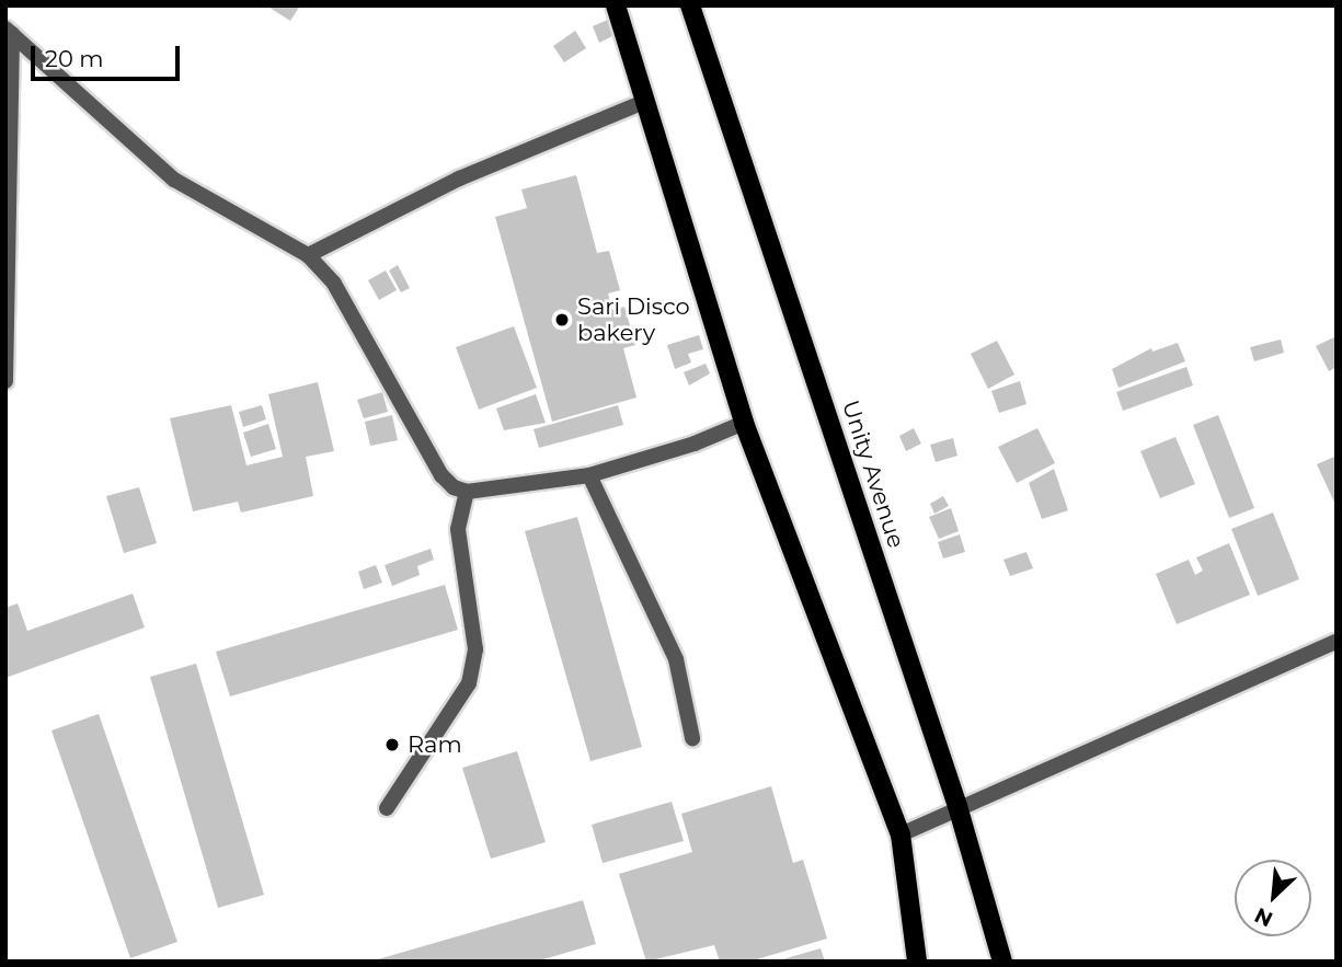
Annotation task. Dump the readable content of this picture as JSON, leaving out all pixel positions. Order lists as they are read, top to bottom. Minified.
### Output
{"streets":{"main road":["Unity Avenue"]},"places":["Sari Disco bakery","Ram"],"scale_bar":"20 m","north":"bottom left"}
